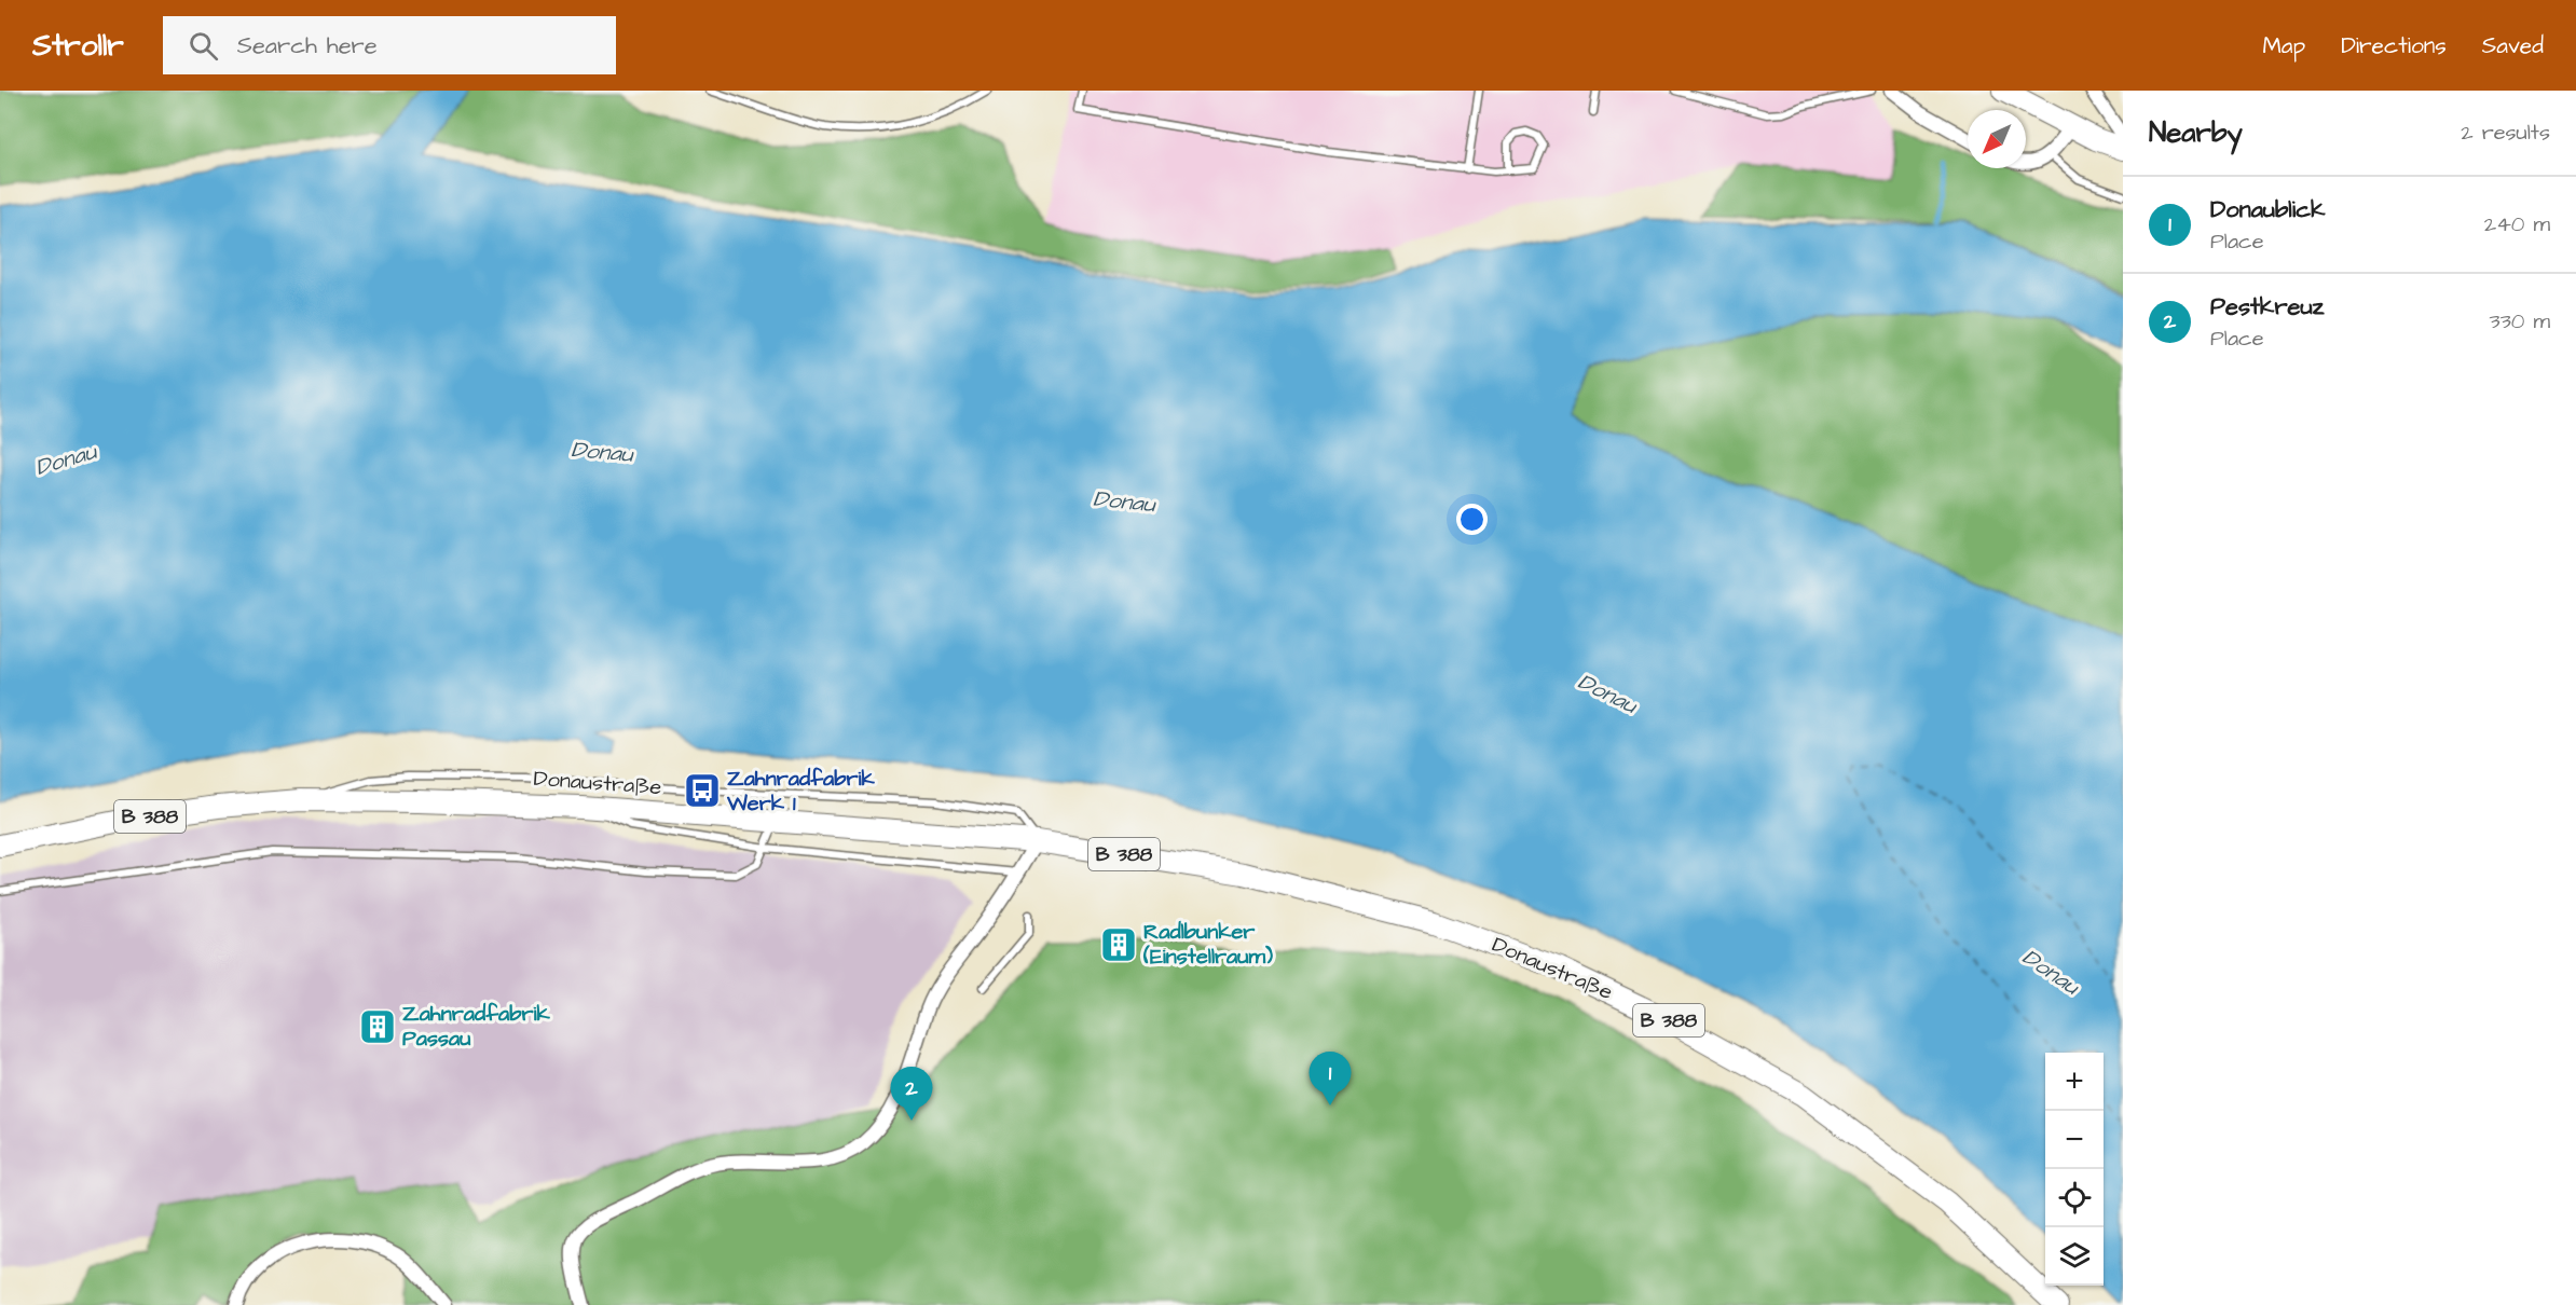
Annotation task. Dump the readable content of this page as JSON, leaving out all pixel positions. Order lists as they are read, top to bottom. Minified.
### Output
{"streets":{"main road":["Donaustraße","B 388"]},"water":["Donau"],"places":{"bus stop":["Zahnradfabrik Werk 1"],"building":["Radlbunker (Einstellraum)","Zahnradfabrik Passau"]},"north":"bottom left","page":{"header":"Strollr","search":"Search here","nav":["Map","Directions","Saved"],"heading":["Nearby","2 results"],"list":[{"mark":"1","name":"Donaublick","note":"Place","value":"240 m"},{"mark":"2","name":"Pestkreuz","note":"Place","value":"330 m"}],"pins":["1","2"],"map_buttons":["+","−"]}}
